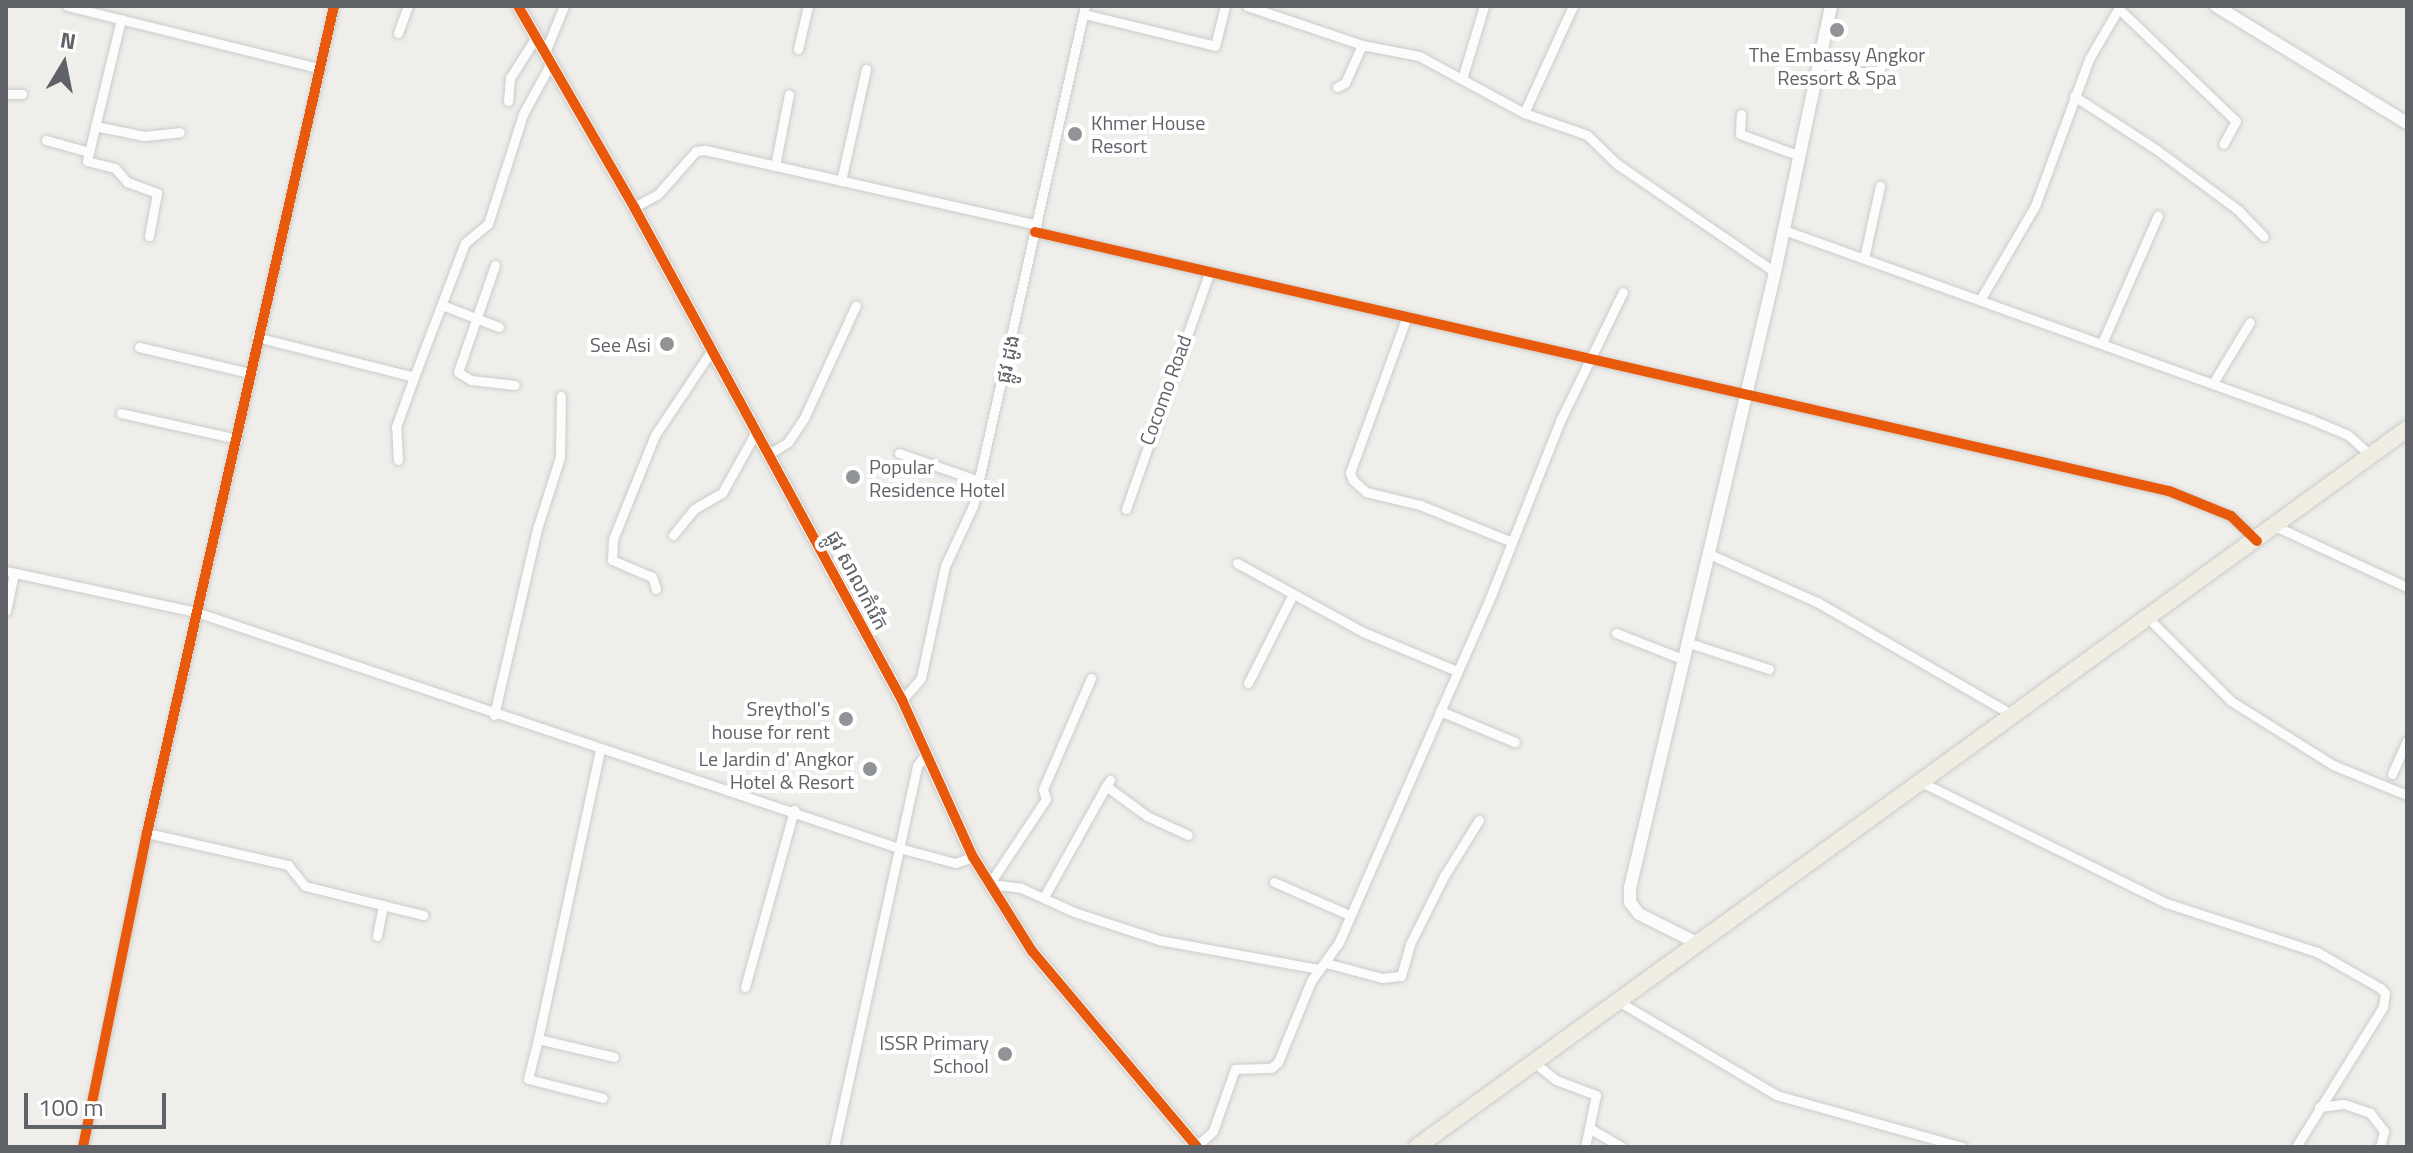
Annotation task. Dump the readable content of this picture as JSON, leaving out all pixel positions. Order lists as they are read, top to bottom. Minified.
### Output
{"streets":{"street":["ផ្លូវ ដូង","Cocomo Road","ផ្លូវ សាលាកំរើក"]},"crossings":[["ផ្លូវ ដូង","ផ្លូវ សាលាកំរើក"]],"places":["The Embassy Angkor Ressort & Spa","Khmer House Resort","See Asi","Popular Residence Hotel","Sreythol's house for rent","Le Jardin d' Angkor Hotel & Resort","ISSR Primary School"],"scale_bar":"100 m","north":"top"}
